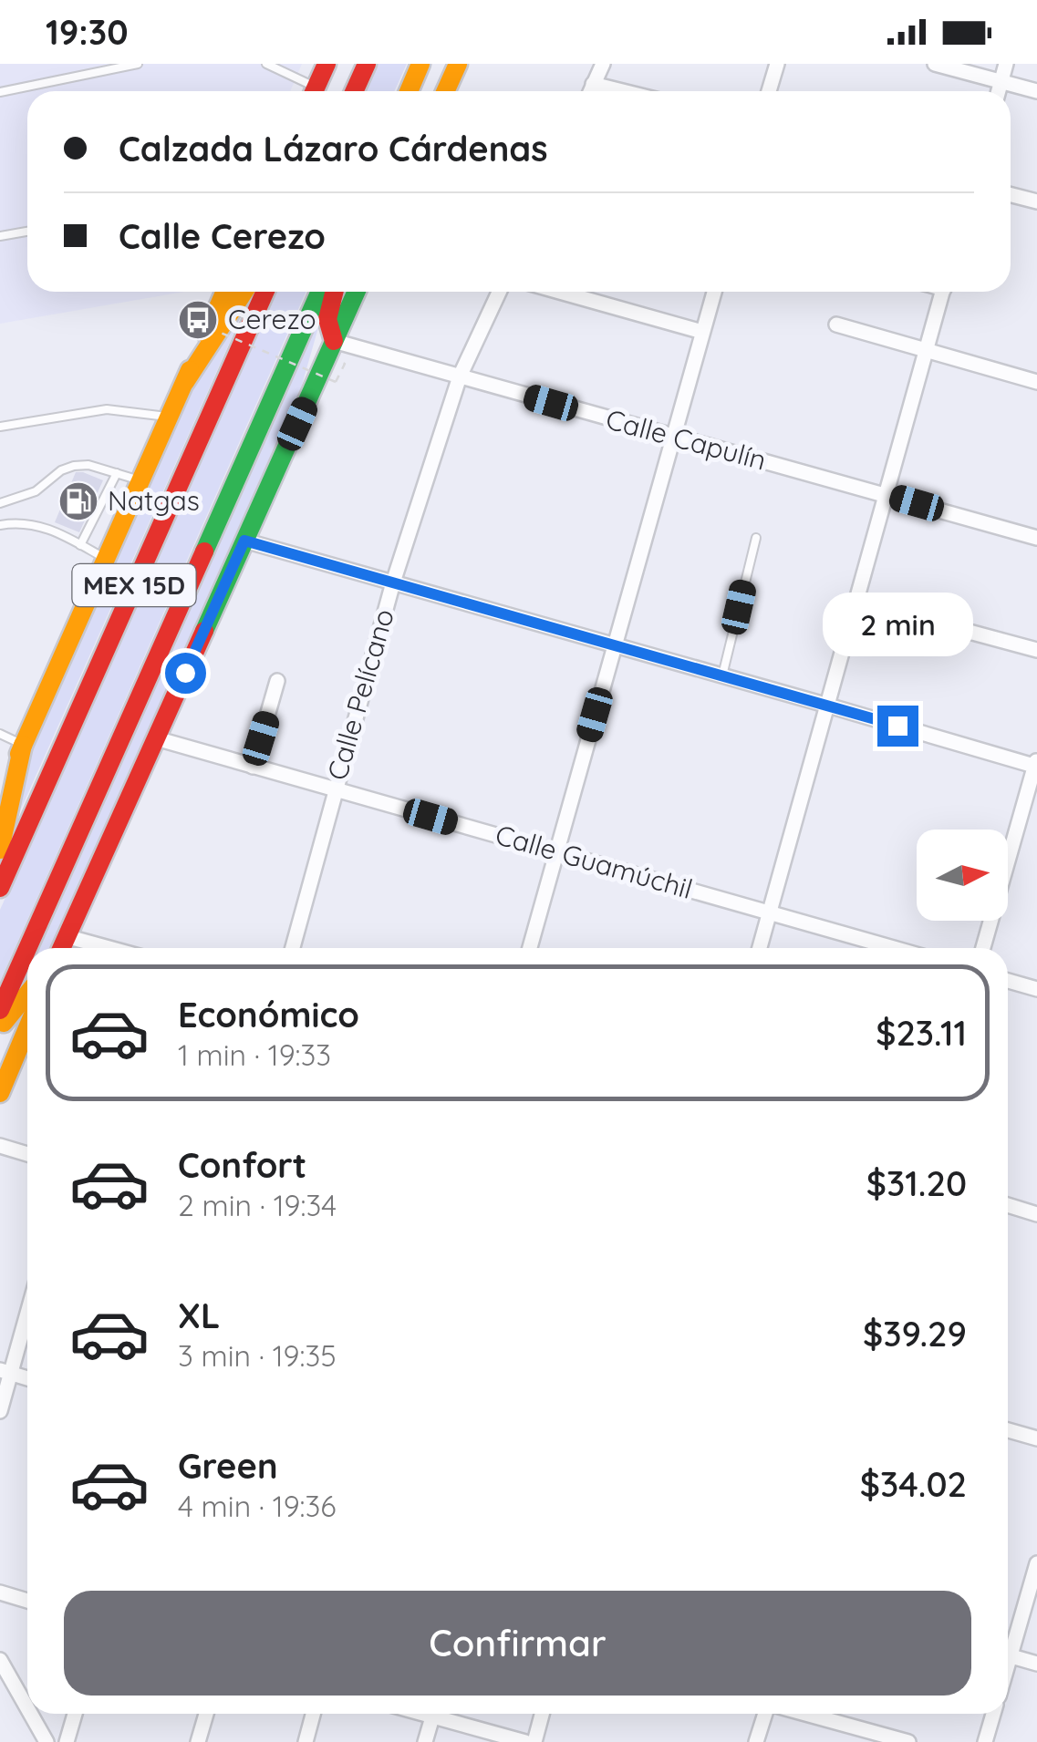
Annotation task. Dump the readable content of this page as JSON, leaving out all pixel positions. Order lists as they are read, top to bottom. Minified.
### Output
{"streets":{"main road":["MEX 15D"],"street":["Calle Capulín","Calle Pelícano","Calle Guamúchil"]},"crossings":[["Calle Capulín","Calle Pelícano"],["Calle Pelícano","Calle Guamúchil"]],"places":{"bus stop":["Cerezo"],"fuel station":["Natgas"]},"north":"right","page":{"status":"19:30","banner":["Calzada Lázaro Cárdenas","Calle Cerezo"],"bubble":"2 min","list":[{"name":"Económico","note":"1 min · 19:33","value":"$23.11"},{"name":"Confort","note":"2 min · 19:34","value":"$31.20"},{"name":"XL","note":"3 min · 19:35","value":"$39.29"},{"name":"Green","note":"4 min · 19:36","value":"$34.02"}],"buttons":"Confirmar"}}
